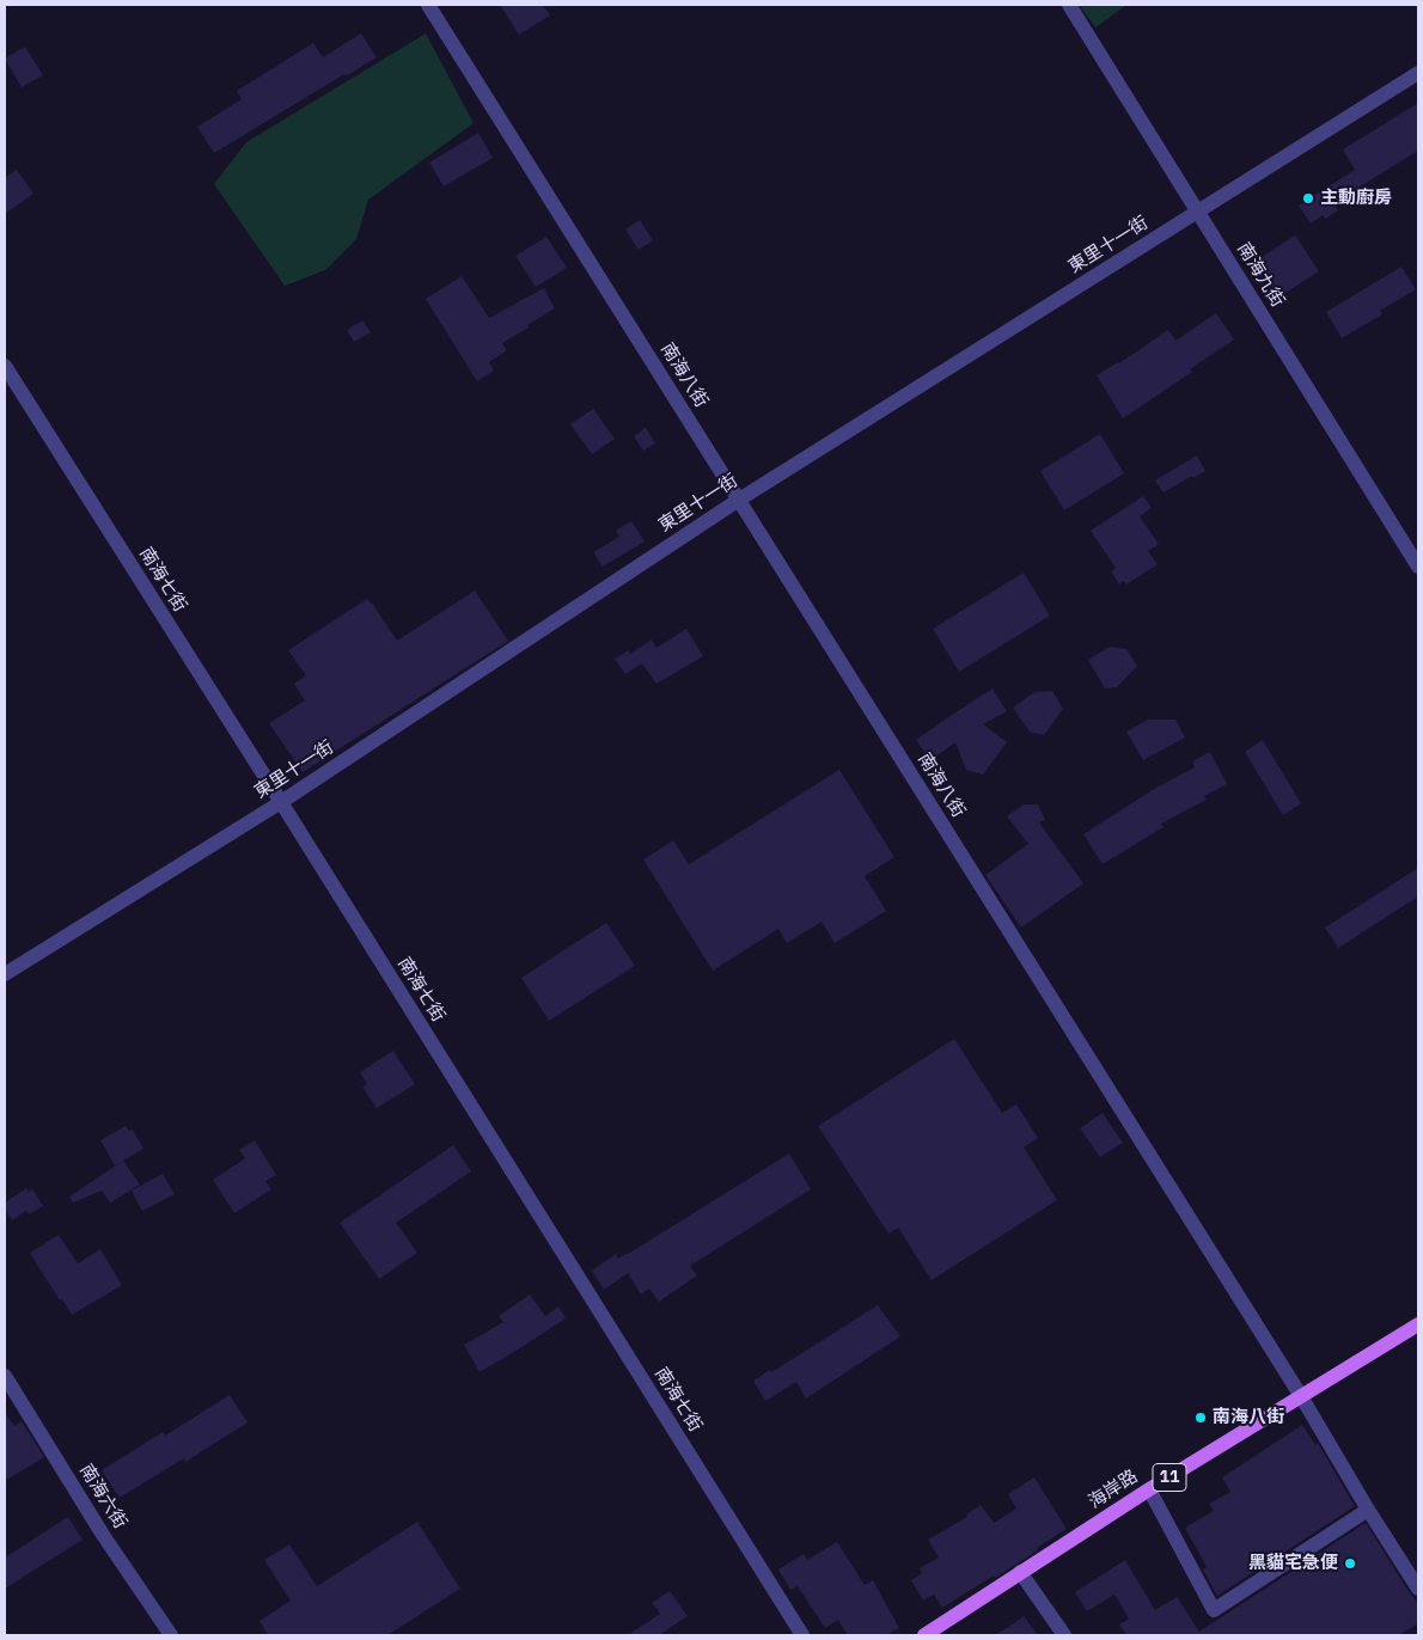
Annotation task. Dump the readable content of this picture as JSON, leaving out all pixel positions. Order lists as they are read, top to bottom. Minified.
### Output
{"streets":{"main road":["11","海岸路"],"street":["東里十一街","南海九街","南海八街","南海七街","南海六街"]},"crossings":[["東里十一街","南海九街"],["東里十一街","南海八街"],["東里十一街","南海七街"],["南海八街","海岸路"]],"places":["主動廚房","南海八街","黑貓宅急便"]}
